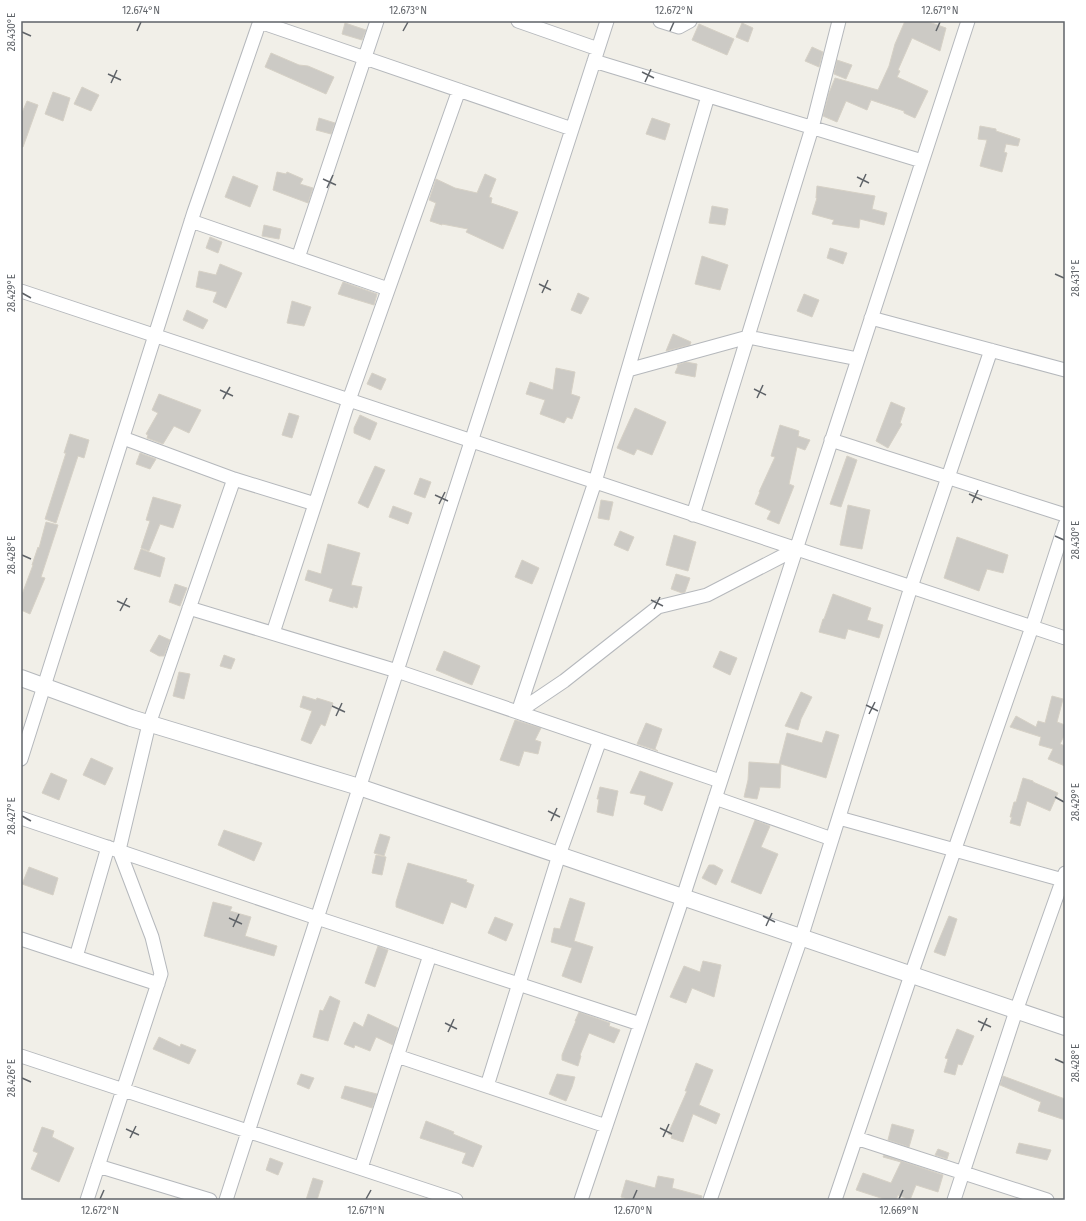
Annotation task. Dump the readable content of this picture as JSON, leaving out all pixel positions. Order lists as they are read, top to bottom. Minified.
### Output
{"coordinates":["12.674°N","12.673°N","12.672°N","12.671°N","28.430°E","28.431°E","28.429°E","28.428°E","28.427°E","28.426°E","12.670°N","12.669°N"]}
